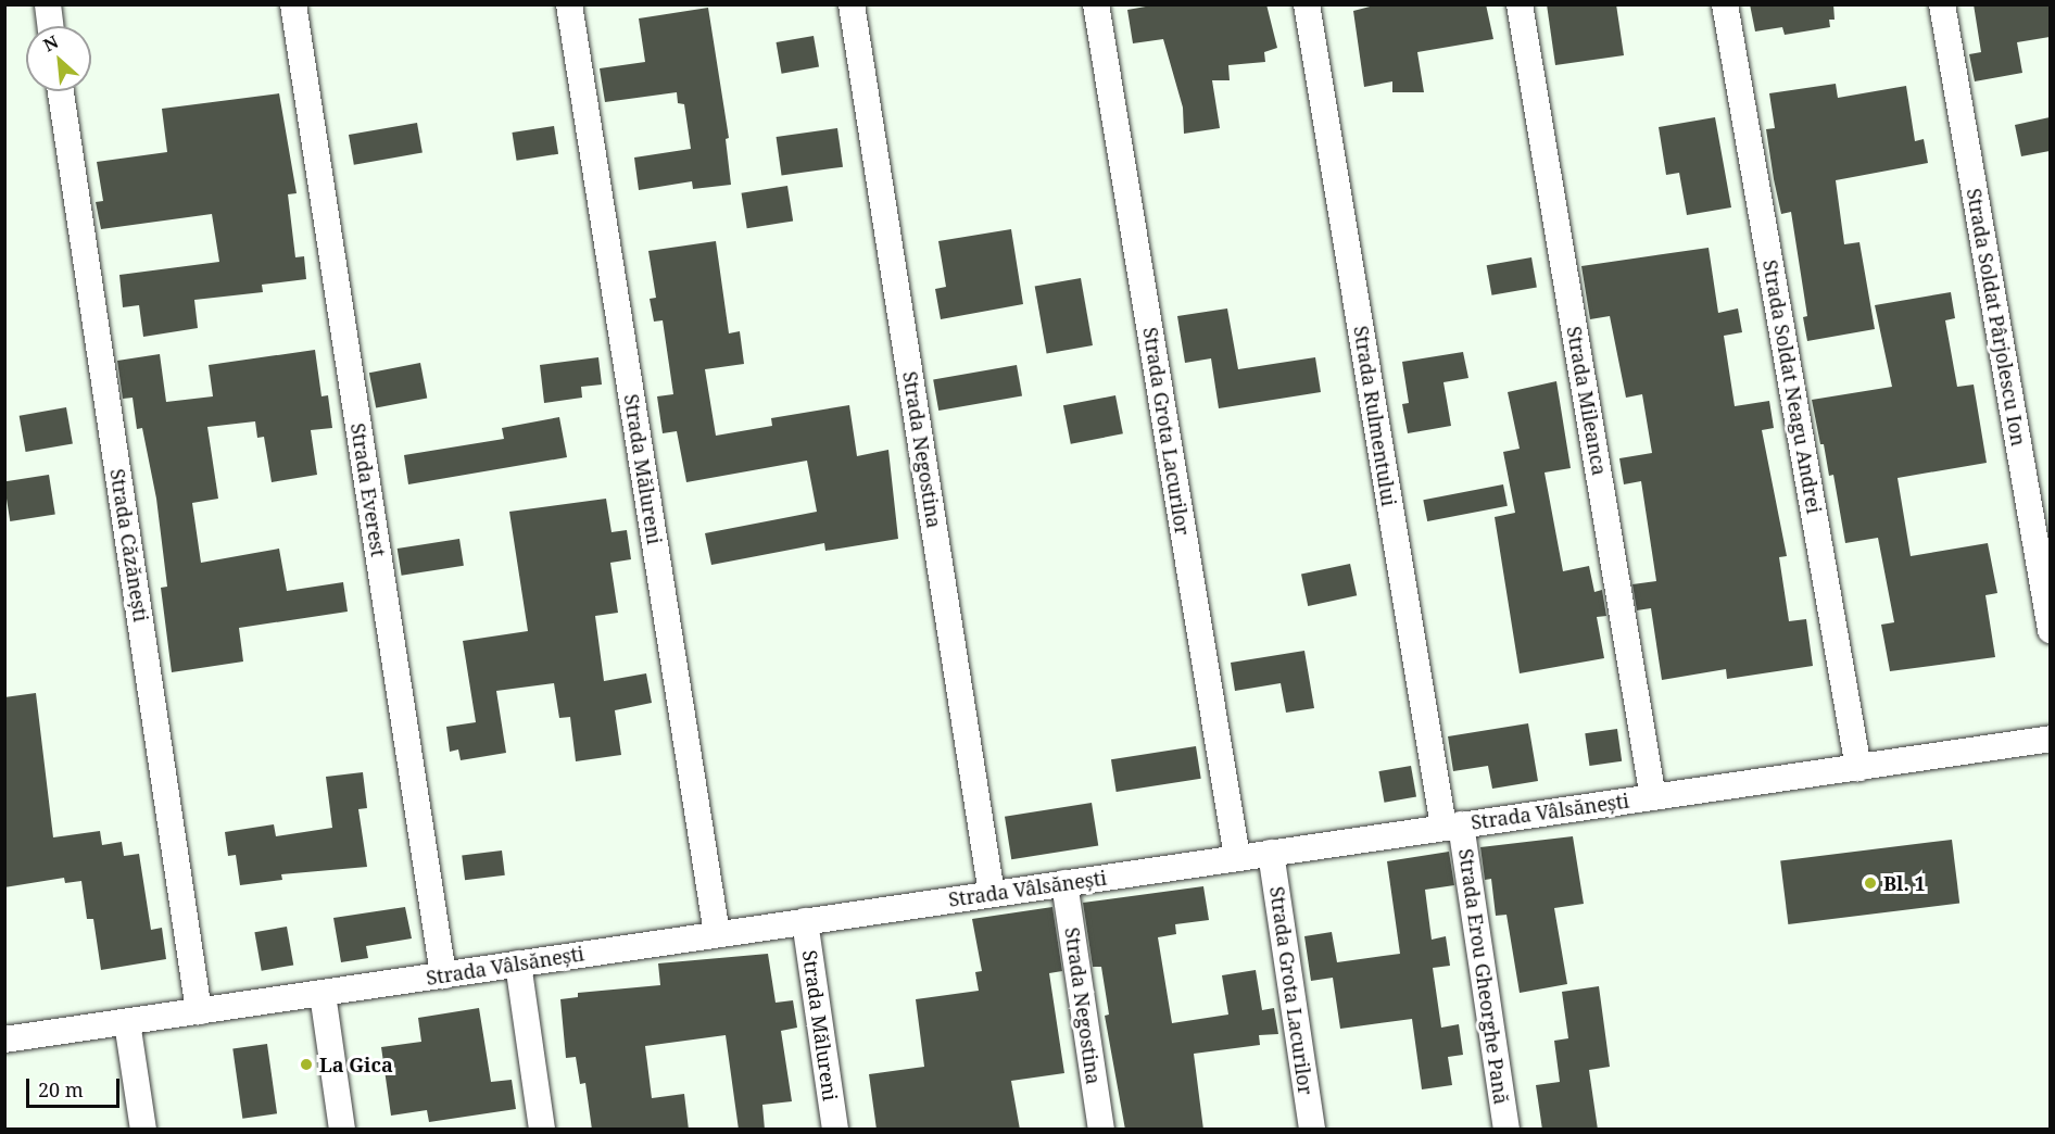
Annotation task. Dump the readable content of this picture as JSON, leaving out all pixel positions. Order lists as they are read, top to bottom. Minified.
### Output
{"streets":{"street":["Strada Soldat Pârjolescu Ion","Strada Soldat Neagu Andrei","Strada Mileanca","Strada Rulmentului","Strada Grota Lacurilor","Strada Negostina","Strada Mălureni","Strada Everest","Strada Căzănești","Strada Vâlsănești","Strada Erou Gheorghe Pană"]},"crossings":[["Strada Soldat Neagu Andrei","Strada Vâlsănești"],["Strada Mileanca","Strada Vâlsănești"],["Strada Rulmentului","Strada Vâlsănești"],["Strada Rulmentului","Strada Erou Gheorghe Pană"],["Strada Grota Lacurilor","Strada Vâlsănești"],["Strada Negostina","Strada Vâlsănești"],["Strada Mălureni","Strada Vâlsănești"],["Strada Everest","Strada Vâlsănești"],["Strada Căzănești","Strada Vâlsănești"],["Strada Vâlsănești","Strada Erou Gheorghe Pană"]],"places":["Bl. 1","La Gica"],"scale_bar":"20 m","north":"top left"}
